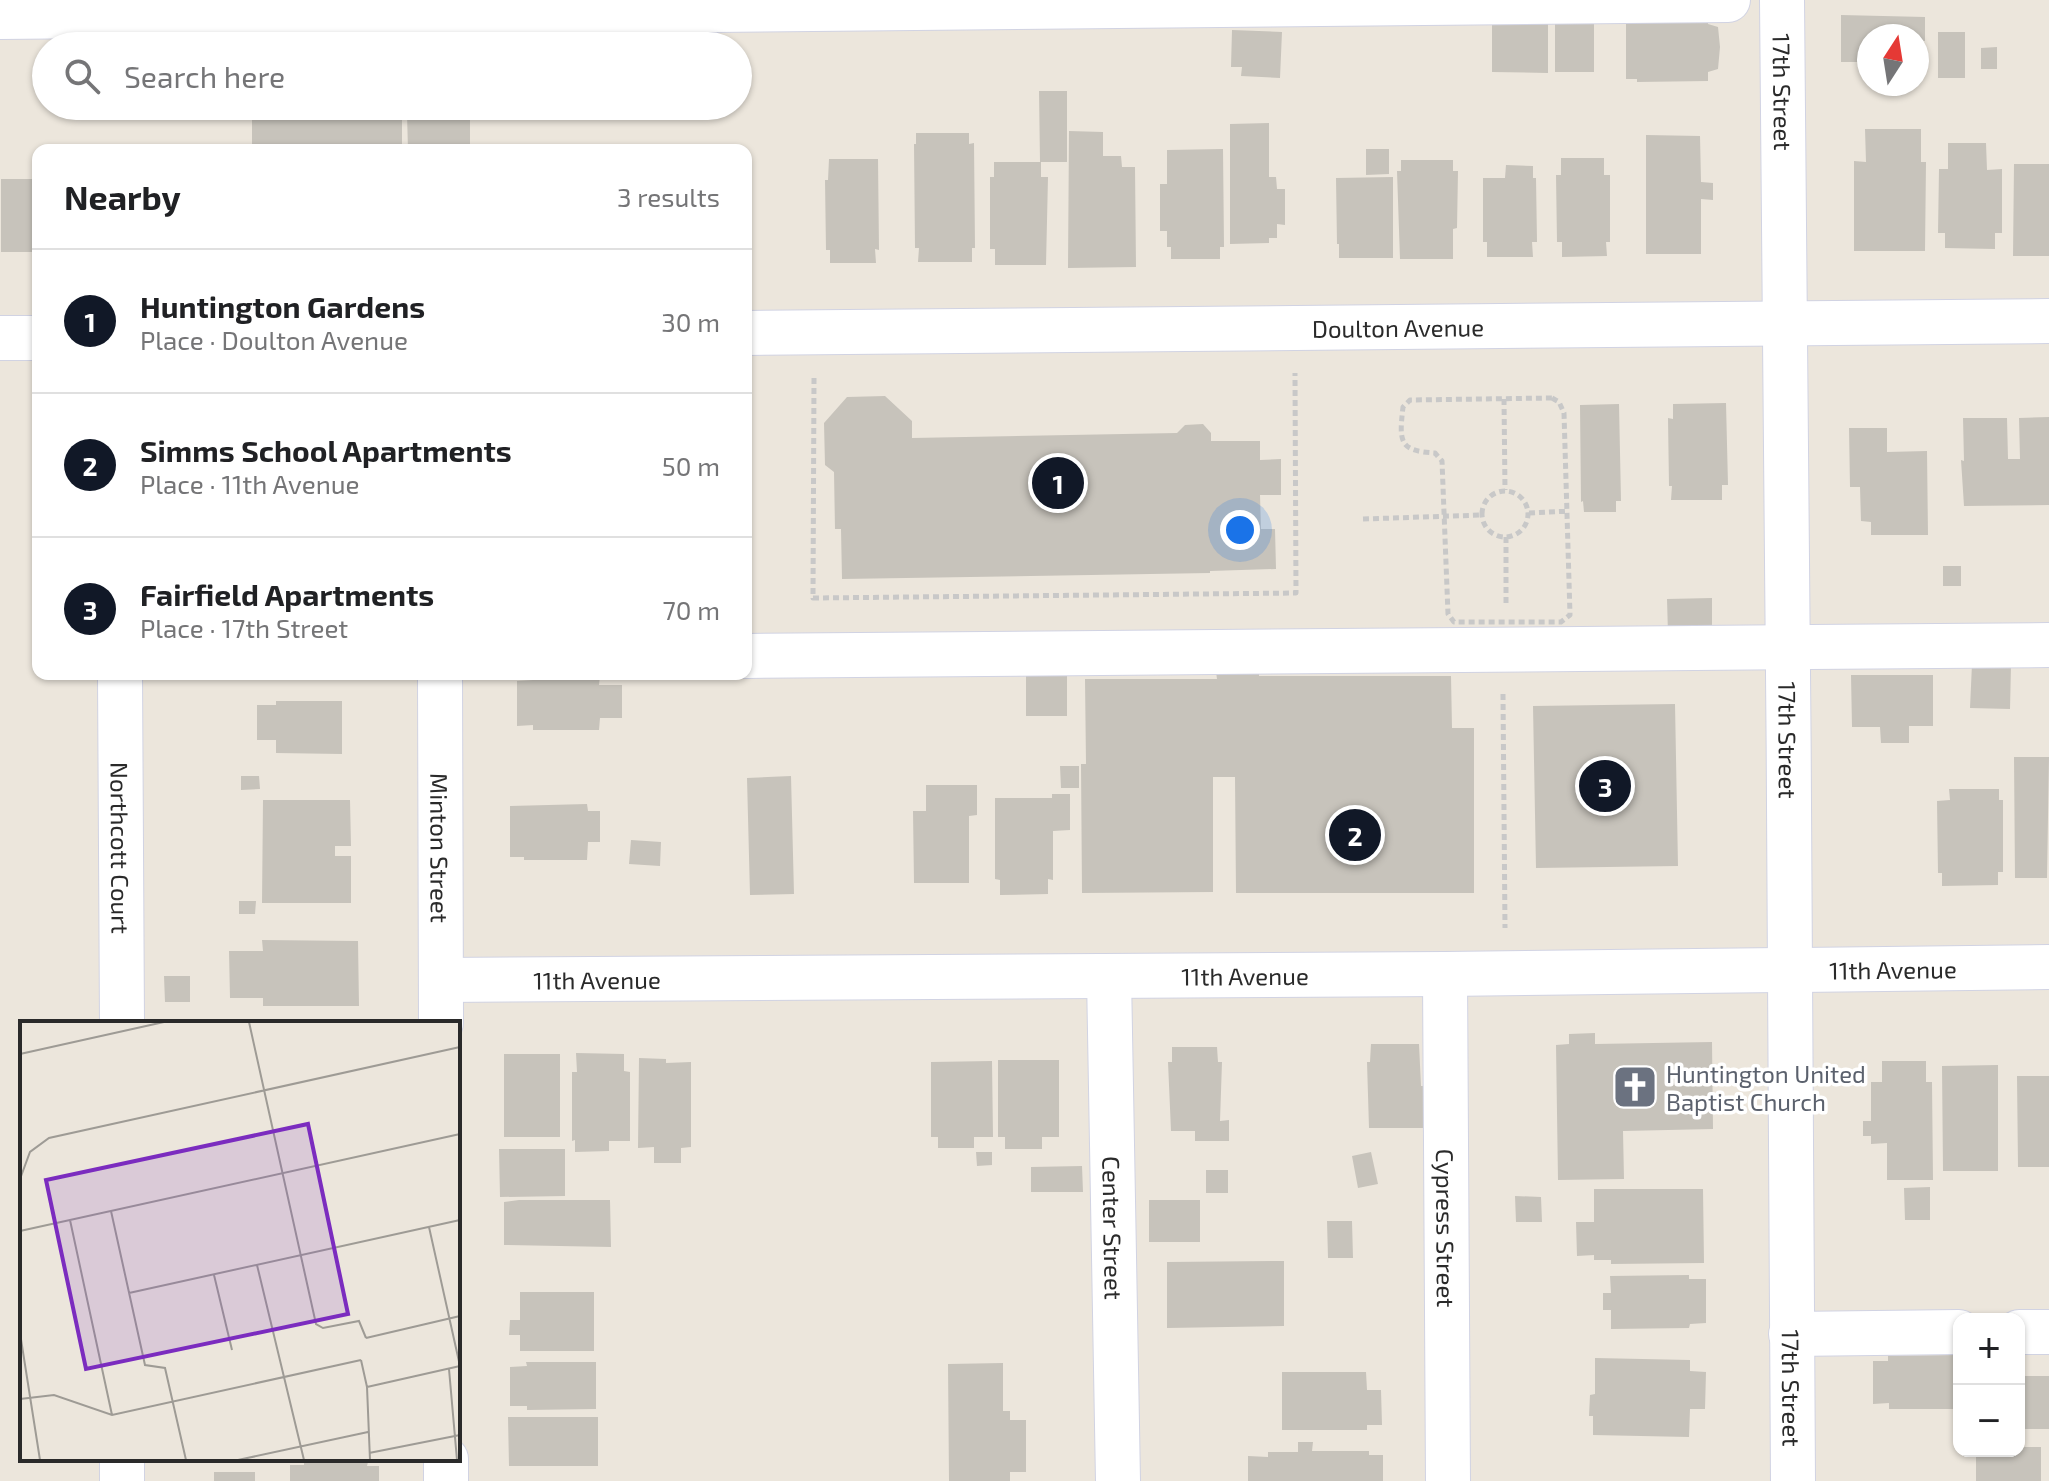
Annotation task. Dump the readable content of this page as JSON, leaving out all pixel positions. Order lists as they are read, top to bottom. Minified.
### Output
{"streets":{"street":["17th Street","Doulton Avenue","Northcott Court","Minton Street","11th Avenue","Cypress Street","Center Street"]},"crossings":[["17th Street","Doulton Avenue"],["17th Street","11th Avenue"],["Minton Street","11th Avenue"],["11th Avenue","Cypress Street"],["11th Avenue","Center Street"]],"places":{"church":["Huntington United Baptist Church"]},"north":"top","page":{"search":"Search here","heading":["Nearby","3 results"],"list":[{"mark":"1","name":"Huntington Gardens","note":"Place · Doulton Avenue","value":"30 m"},{"mark":"2","name":"Simms School Apartments","note":"Place · 11th Avenue","value":"50 m"},{"mark":"3","name":"Fairfield Apartments","note":"Place · 17th Street","value":"70 m"}],"pins":["1","3","2"],"map_buttons":["+","−"]}}
